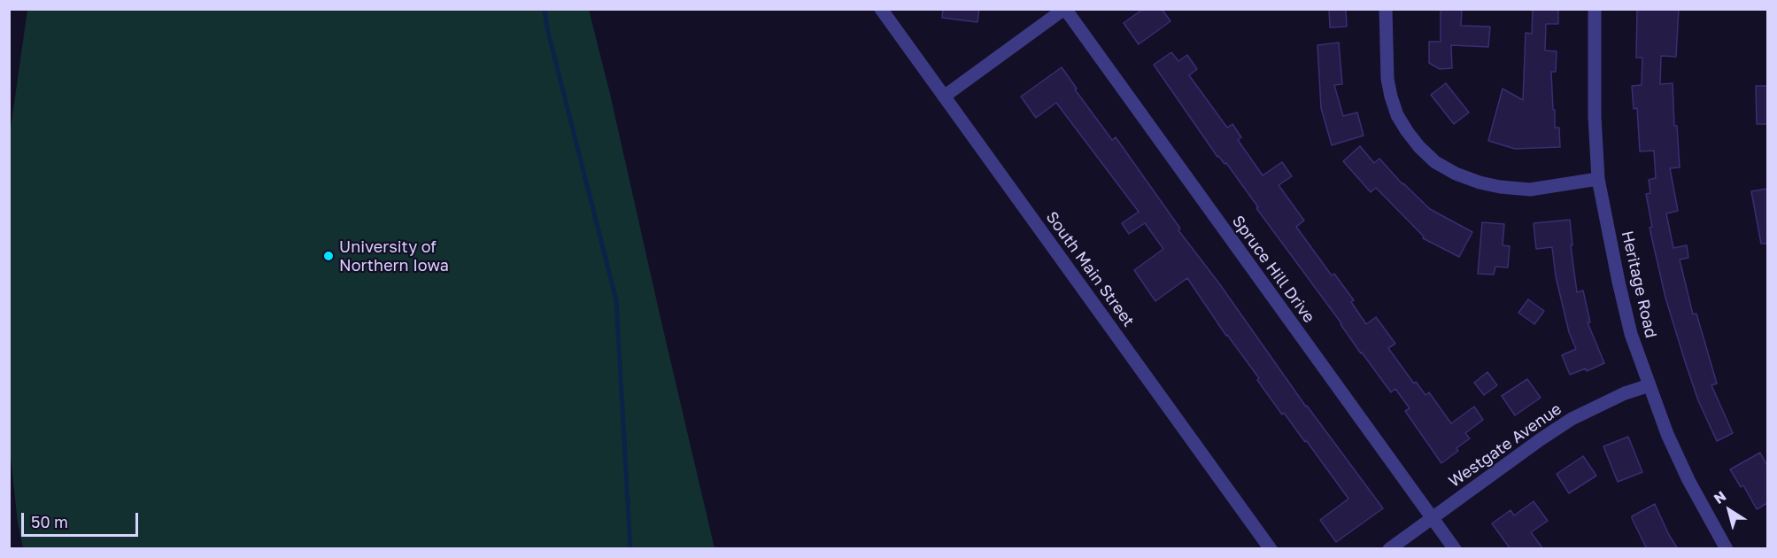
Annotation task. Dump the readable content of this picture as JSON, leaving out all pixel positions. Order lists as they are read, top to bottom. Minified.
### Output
{"streets":{"street":["South Main Street","Spruce Hill Drive","Heritage Road","Westgate Avenue"]},"crossings":[["Spruce Hill Drive","Westgate Avenue"],["Heritage Road","Westgate Avenue"]],"places":["University of Northern Iowa"],"scale_bar":"50 m","north":"top left"}
